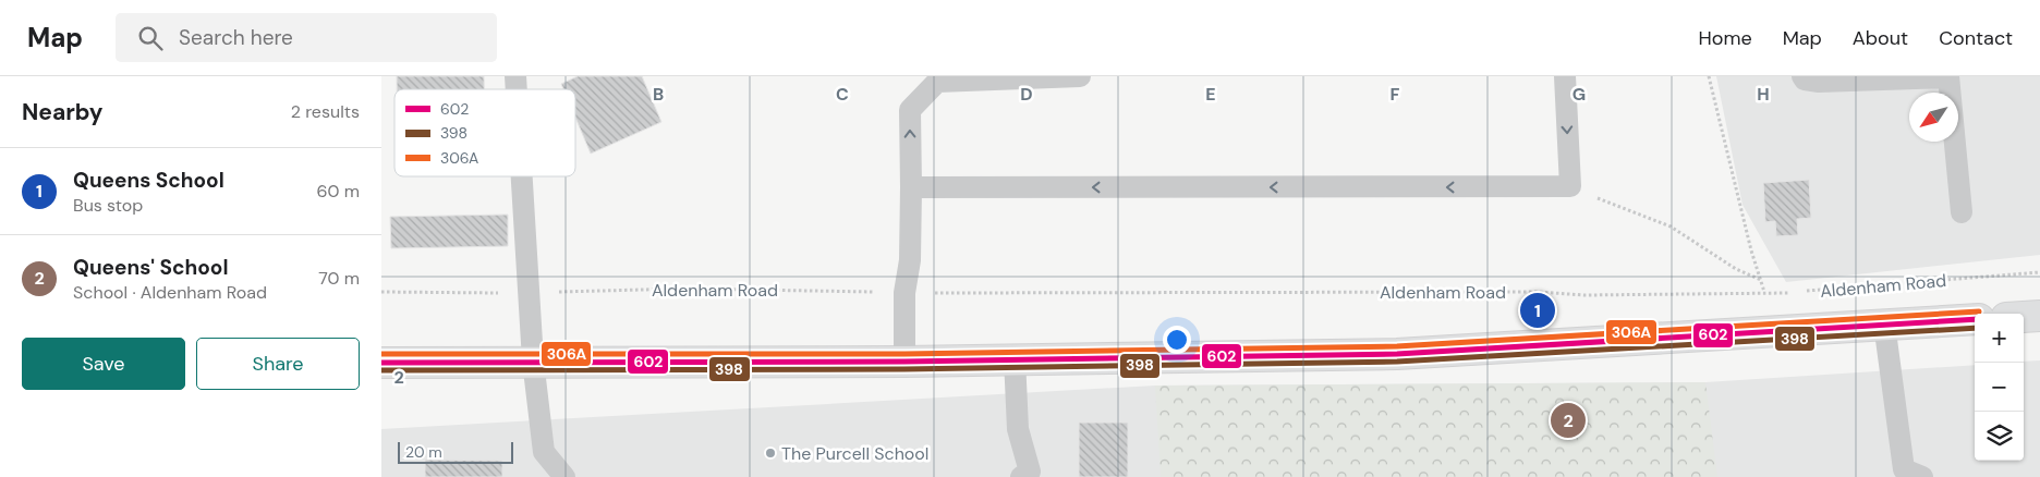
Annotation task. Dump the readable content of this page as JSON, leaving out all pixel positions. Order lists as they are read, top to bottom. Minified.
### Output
{"streets":{"main road":["Aldenham Road"]},"places":["The Purcell School"],"lines":["transit line 306A","transit line 602","transit line 398"],"legend":["602","398","306A"],"scale_bar":"20 m","north":"bottom left","page":{"header":"Map","search":"Search here","nav":["Home","Map","About","Contact"],"heading":["Nearby","2 results"],"list":[{"mark":"1","name":"Queens School","note":"Bus stop","value":"60 m"},{"mark":"2","name":"Queens' School","note":"School · Aldenham Road","value":"70 m"}],"pins":["1","2"],"map_buttons":["+","−"],"buttons":["Save","Share"],"scale":"20 m"},"grid":{"columns":["B","C","D","E","F","G","H"],"rows":["2"]}}
